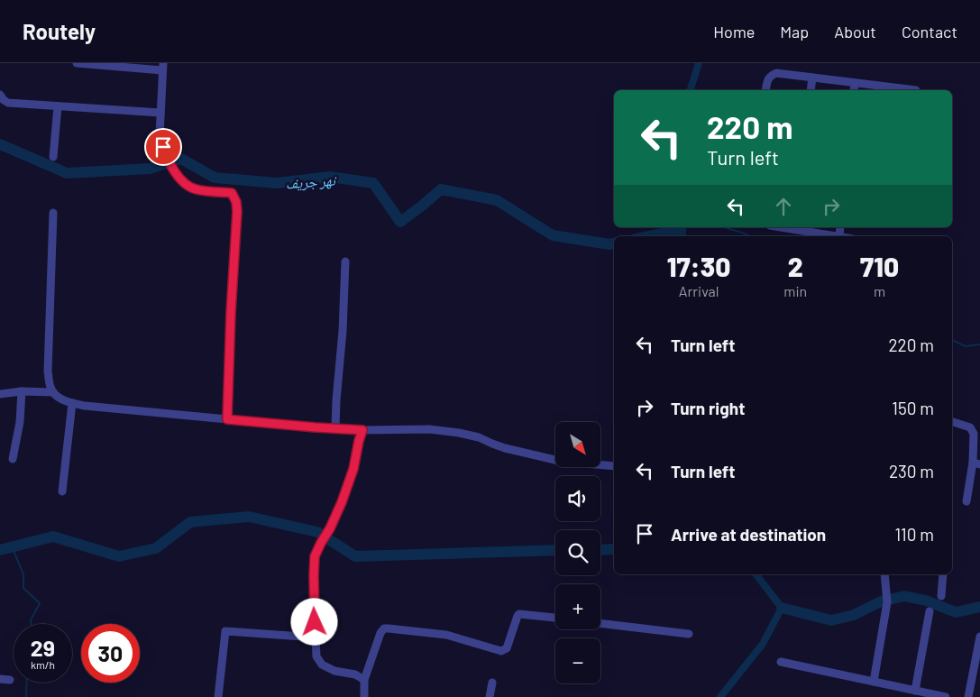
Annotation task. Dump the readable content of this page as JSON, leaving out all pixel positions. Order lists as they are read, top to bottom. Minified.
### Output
{"water":["نهر جريف"],"north":"bottom right","page":{"header":"Routely","nav":["Home","Map","About","Contact"],"turn":["220 m","Turn left"],"eta":["17:30","Arrival","2","min","710","m"],"list":[{"name":"Turn left","value":"220 m"},{"name":"Turn right","value":"150 m"},{"name":"Turn left","value":"230 m"},{"name":"Arrive at destination","value":"110 m"}],"map_buttons":["+","−"],"speed":"29 km/h","limit":"30"}}
